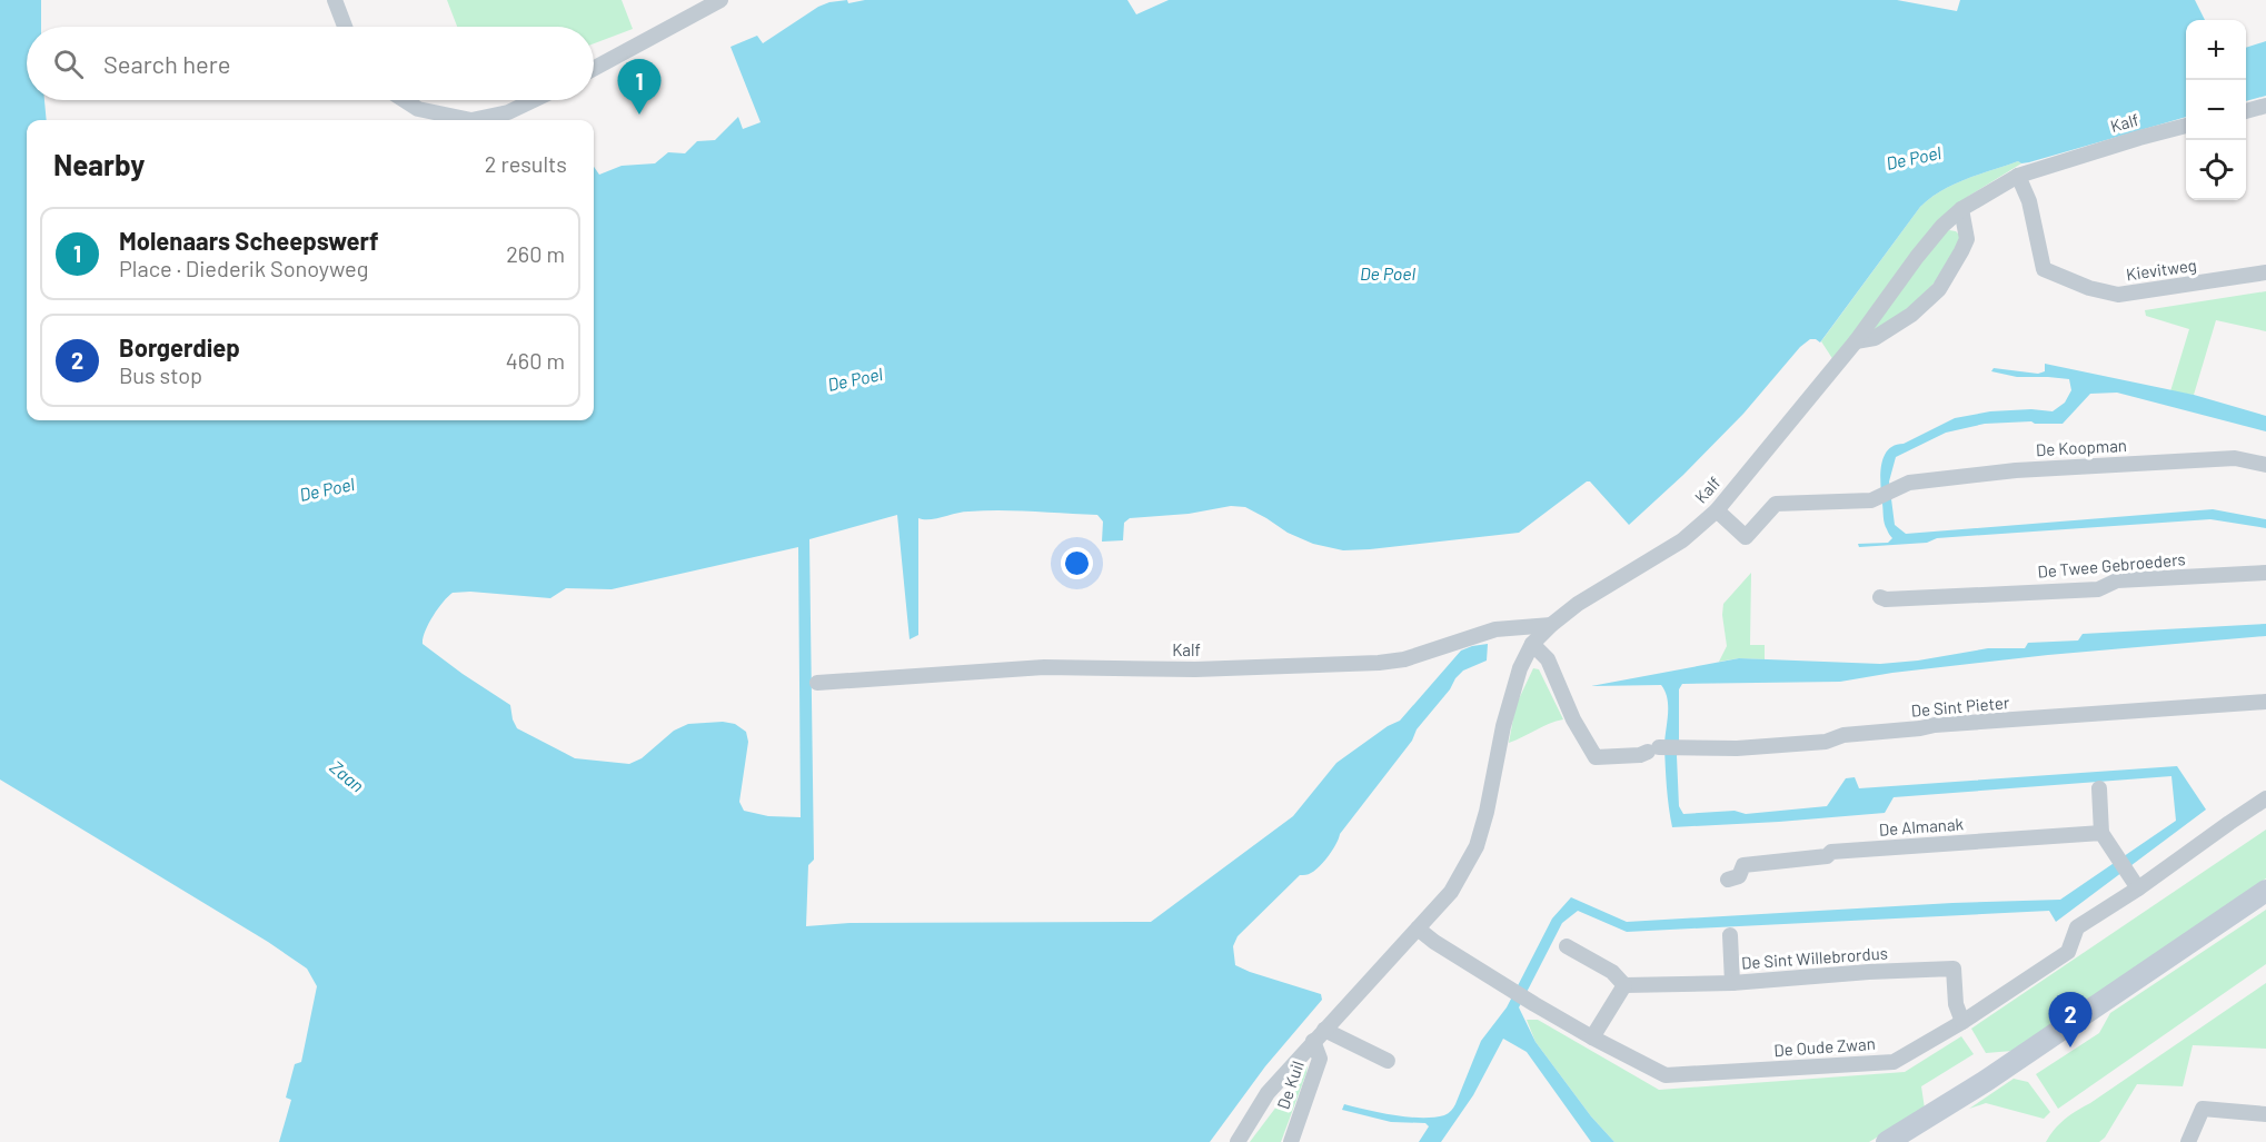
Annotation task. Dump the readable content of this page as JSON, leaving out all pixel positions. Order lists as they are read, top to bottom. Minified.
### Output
{"streets":{"street":["Kalf","Kievitweg","De Koopman","De Twee Gebroeders","De Sint Pieter","De Almanak","De Sint Willebrordus","De Oude Zwan","De Kuil"]},"crossings":[["Kalf","Kievitweg"],["Kalf","De Koopman"],["Kalf","De Sint Pieter"],["Kalf","De Oude Zwan"],["Kalf","De Kuil"],["De Sint Willebrordus","De Oude Zwan"]],"water":["De Poel","Zaan"],"page":{"map_buttons":["+","−"],"search":"Search here","pins":["1","2"],"heading":["Nearby","2 results"],"list":[{"mark":"1","name":"Molenaars Scheepswerf","note":"Place · Diederik Sonoyweg","value":"260 m"},{"mark":"2","name":"Borgerdiep","note":"Bus stop","value":"460 m"}]}}
